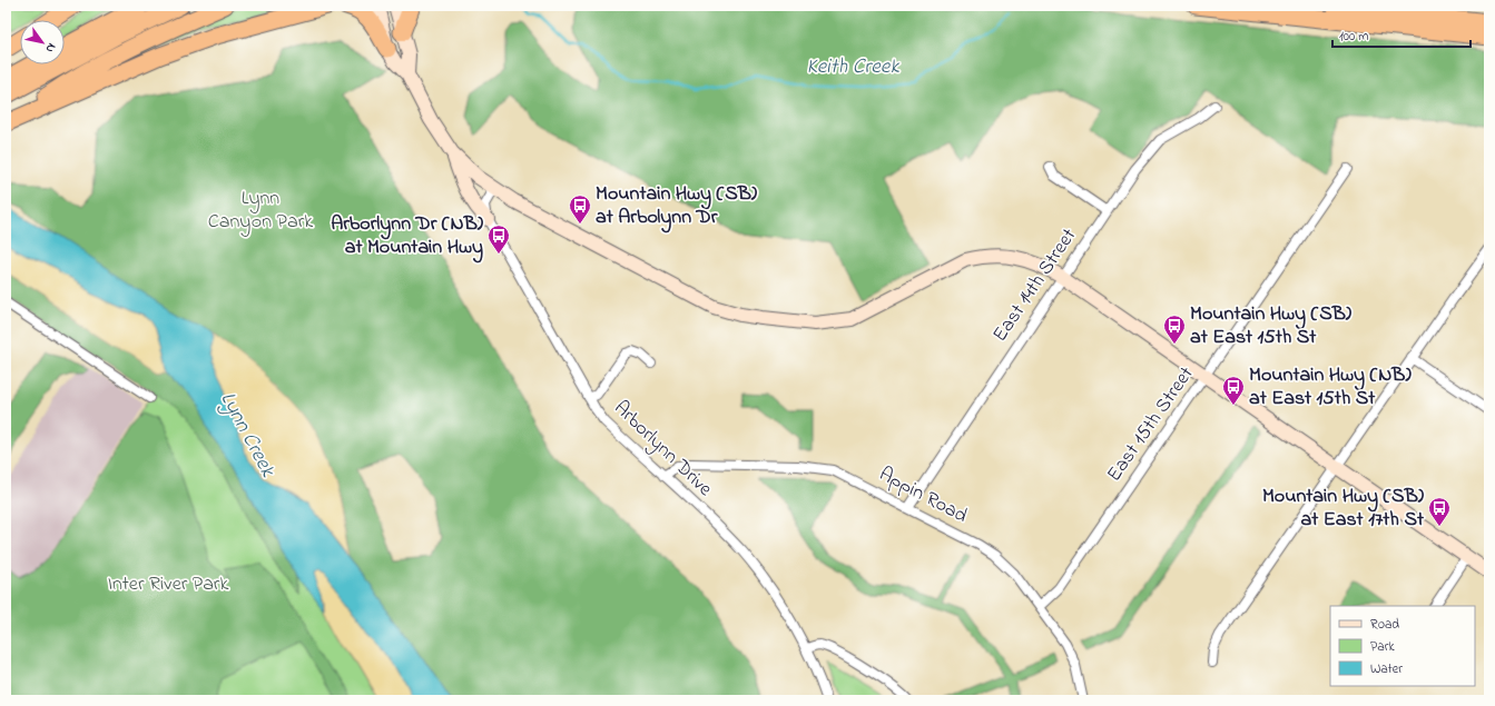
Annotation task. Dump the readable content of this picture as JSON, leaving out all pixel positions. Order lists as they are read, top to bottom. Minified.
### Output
{"streets":{"street":["East 14th Street","East 15th Street","Arborlynn Drive","Appin Road"]},"crossings":[["East 14th Street","Appin Road"],["East 15th Street","Appin Road"],["Arborlynn Drive","Appin Road"]],"water":["Keith Creek","Lynn Creek"],"parks":["Lynn Canyon Park","Inter River Park"],"places":{"bus stop":["Mountain Hwy (SB) at Arbolynn Dr","Arborlynn Dr (NB) at Mountain Hwy","Mountain Hwy (SB) at East 15th St","Mountain Hwy (NB) at East 15th St","Mountain Hwy (SB) at East 17th St"]},"legend":["Road","Park","Water"],"scale_bar":"100 m","north":"bottom right"}
